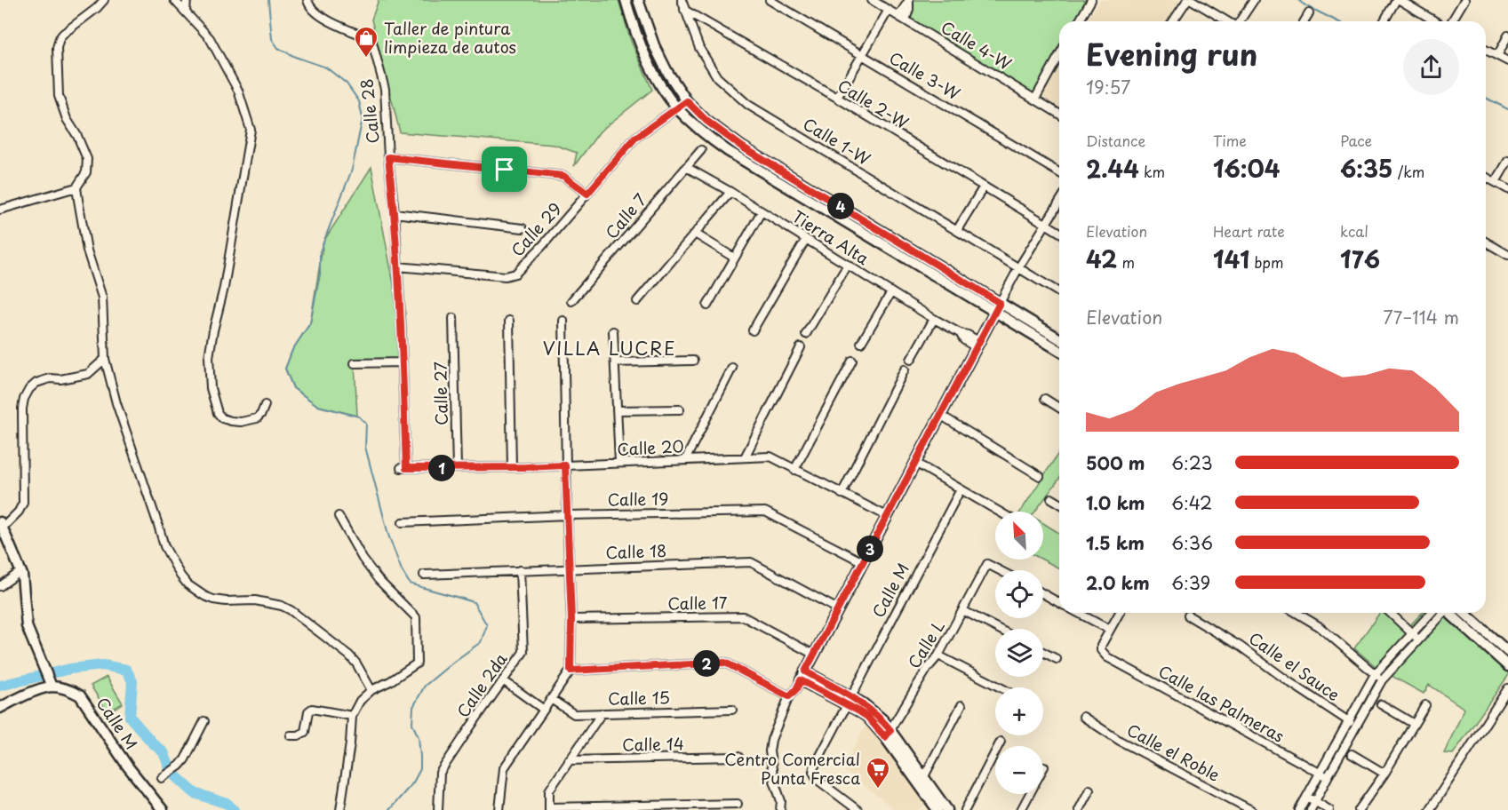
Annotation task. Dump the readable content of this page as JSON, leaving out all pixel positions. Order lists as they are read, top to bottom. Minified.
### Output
{"streets":{"main road":["Calle M"],"street":["Calle 4-W","Calle 3-W","Calle 2-W","Calle 28","Calle 1-W","Calle 7","Calle 29","Tierra Alta","Calle 27","Calle 20","Calle 19","Calle 18","Calle 17","Calle L","Calle el Sauce","Calle 2da","Calle 15","Calle las Palmeras","Calle 14","Calle el Roble"]},"crossings":[["Calle 2-W","Calle 1-W"],["Calle 28","Calle 29"],["Calle 28","Calle 20"],["Calle 7","Tierra Alta"],["Calle 27","Calle 20"],["Calle 18","Calle 2da"]],"districts":["VILLA LUCRE"],"places":{"shop":["Taller de pintura limpieza de autos"],"supermarket":["Centro Comercial Punta Fresca"]},"north":"top left","page":{"heading":["Evening run","19:57"],"stats":[["Distance","2.44 km"],["Time","16:04"],["Pace","6:35 /km"],["Elevation","42 m"],["Heart rate","141 bpm"],["kcal","176"]],"pins":["4","1","3","2"],"chart":["Elevation","77–114 m"],"list":[{"name":"500 m","note":"6:23"},{"name":"1.0 km","note":"6:42"},{"name":"1.5 km","note":"6:36"},{"name":"2.0 km","note":"6:39"}],"map_buttons":["+","−"]}}
